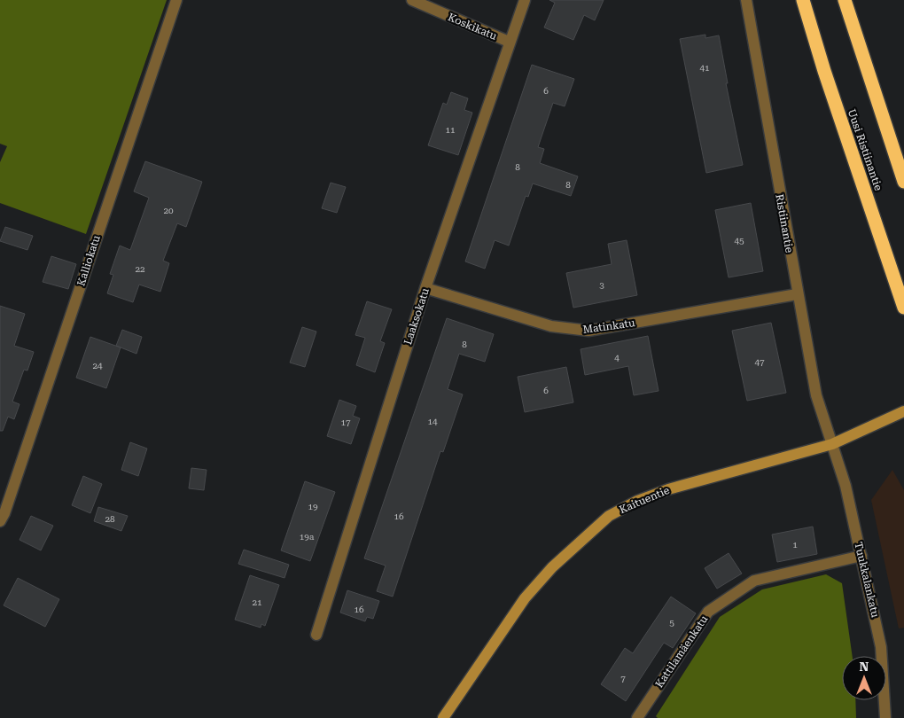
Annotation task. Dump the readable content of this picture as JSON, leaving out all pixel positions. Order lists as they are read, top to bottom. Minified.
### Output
{"streets":{"highway":["Uusi Ristiinantie"],"street":["Koskikatu","Ristiinantie","Kalliokatu","Laaksokatu","Matinkatu","Kaituentie","Tuukkalankatu","Kattilamäenkatu"]},"crossings":[["Koskikatu","Laaksokatu"],["Ristiinantie","Matinkatu"],["Ristiinantie","Kaituentie"],["Ristiinantie","Tuukkalankatu"],["Laaksokatu","Matinkatu"],["Kaituentie","Tuukkalankatu"],["Tuukkalankatu","Kattilamäenkatu"]],"house_numbers":["41","6","11","8","8","20","45","22","3","8","4","47","24","6","14","17","19","16","28","19a","1","21","16","5","7"],"north":"top"}
